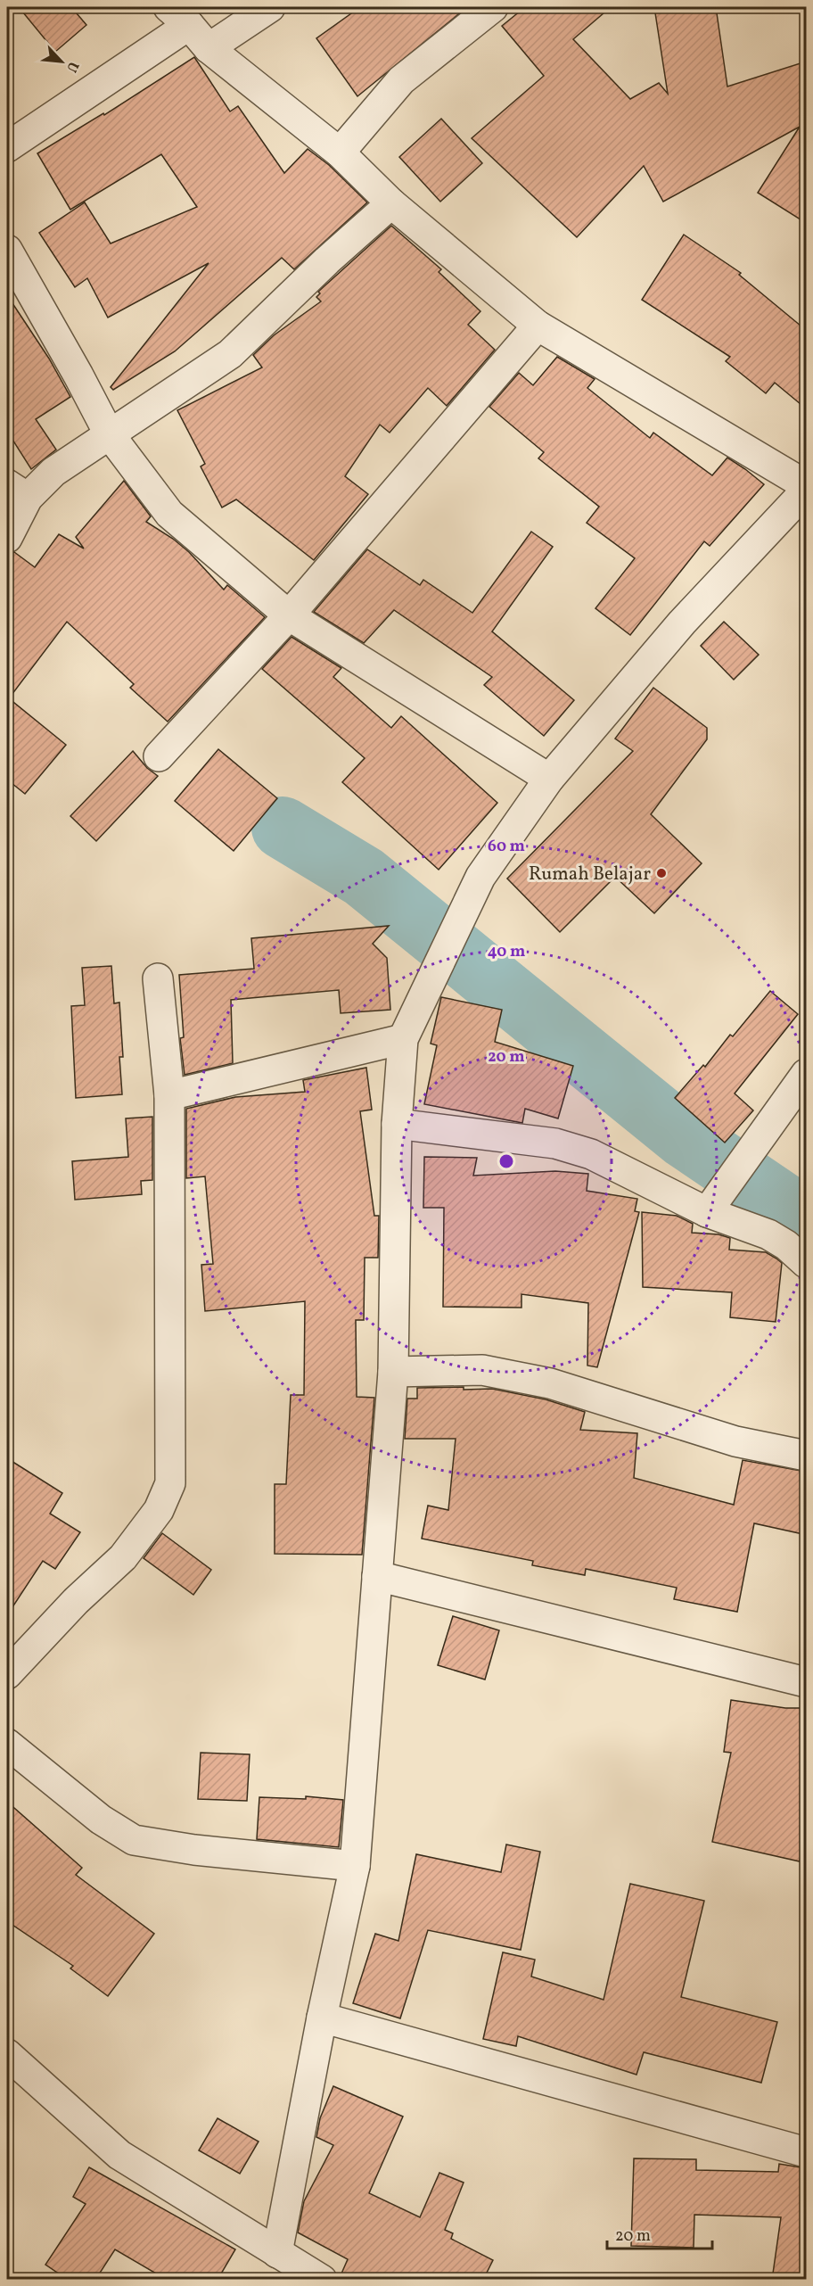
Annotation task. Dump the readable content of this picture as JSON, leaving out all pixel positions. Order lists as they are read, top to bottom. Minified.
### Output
{"places":["Rumah Belajar"],"scale_bar":"20 m","north":"bottom right","rings":["60 m","40 m","20 m"]}
